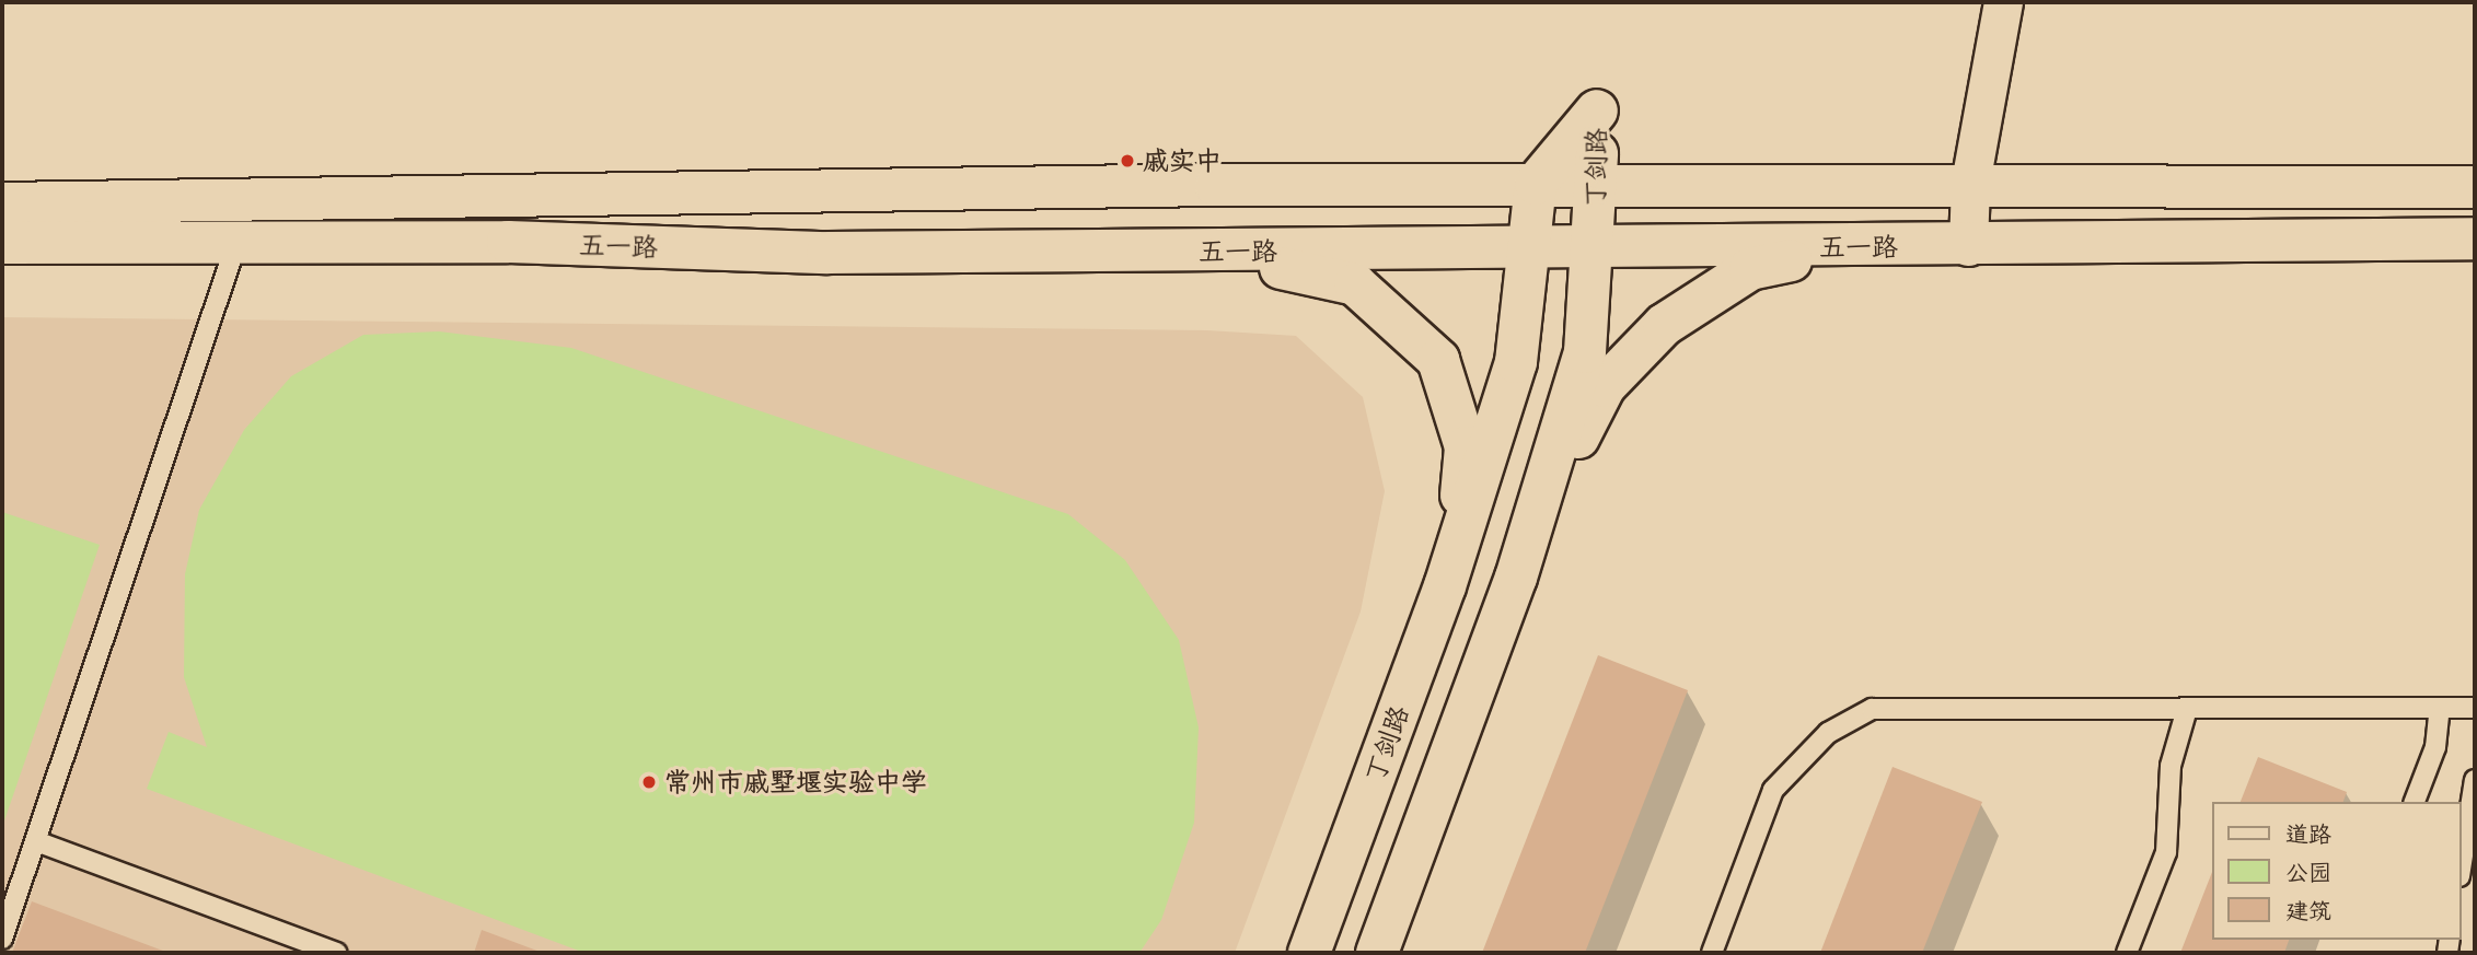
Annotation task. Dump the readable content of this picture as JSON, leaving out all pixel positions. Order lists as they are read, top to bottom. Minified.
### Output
{"streets":{"main road":["丁剑路","五一路"]},"crossings":[["丁剑路","五一路"]],"places":["戚实中","常州市戚墅堰实验中学"],"legend":["道路","公园","建筑"]}
